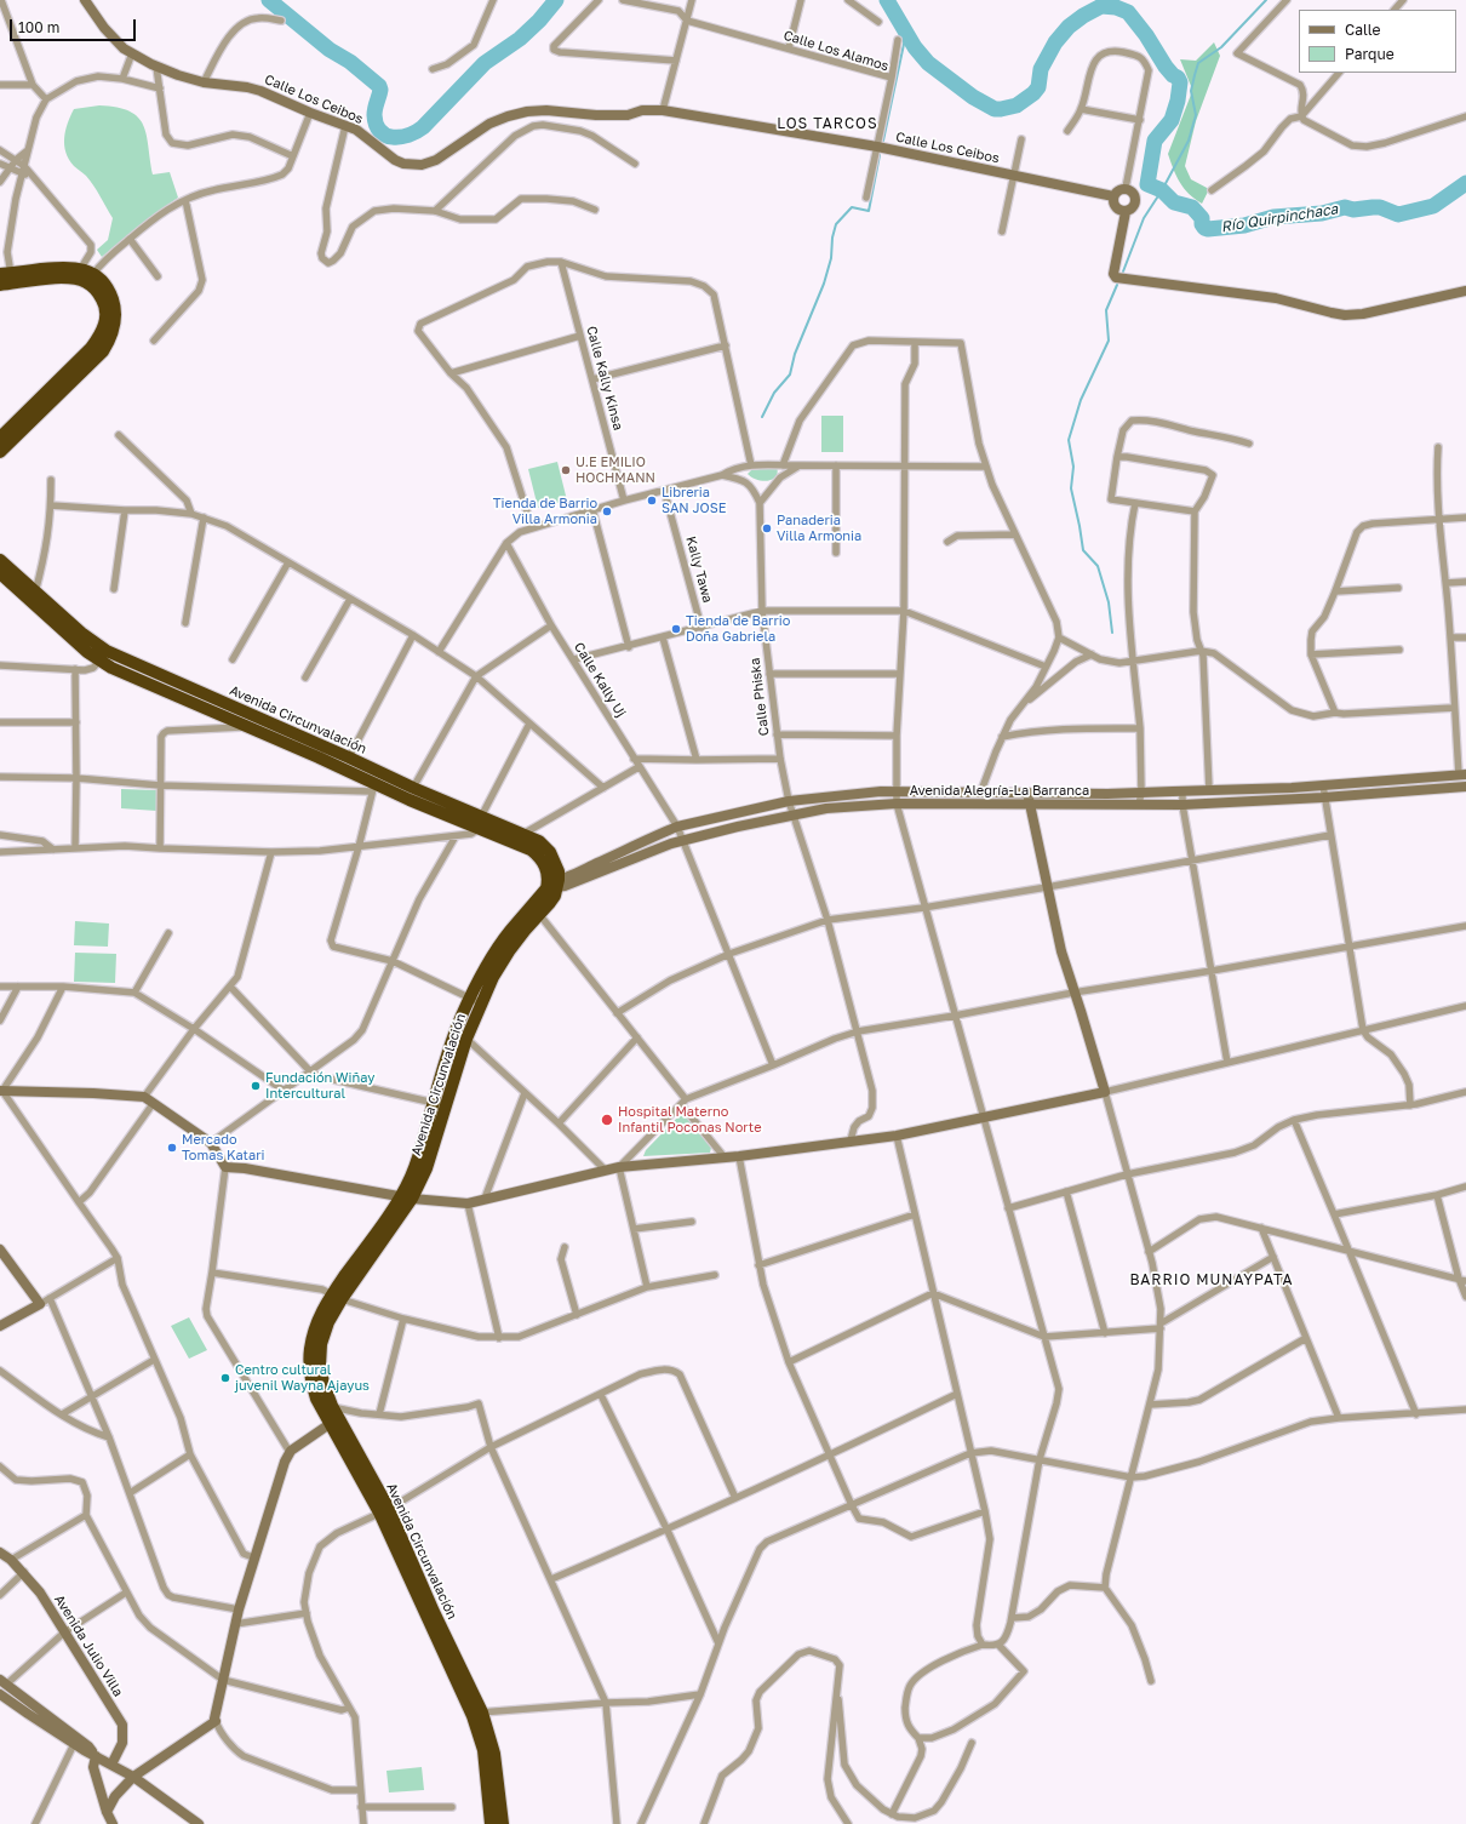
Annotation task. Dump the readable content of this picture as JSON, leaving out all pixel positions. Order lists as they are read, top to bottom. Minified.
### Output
{"streets":{"highway":["Avenida Circunvalación"],"street":["Calle Los Alamos","Calle Los Ceibos","Calle Kally Kinsa","Kally Tawa","Calle Kally Uj","Calle Phiska","Avenida Alegría-La Barranca","Avenida Julio Villa"]},"crossings":[["Calle Los Alamos","Calle Los Ceibos"],["Calle Kally Uj","Avenida Alegría-La Barranca"],["Calle Phiska","Avenida Alegría-La Barranca"],["Avenida Circunvalación","Avenida Alegría-La Barranca"]],"districts":["LOS TARCOS","BARRIO MUNAYPATA"],"water":["Río Quirpinchaca"],"places":["U.E EMILIO HOCHMANN","Libreria SAN JOSE","Tienda de Barrio Villa Armonia","Panaderia Villa Armonia","Tienda de Barrio Doña Gabriela","Fundación Wiñay Intercultural","Hospital Materno Infantil Poconas Norte","Mercado Tomas Katari","Centro cultural juvenil Wayna Ajayus"],"legend":["Calle","Parque"],"scale_bar":"100 m"}
